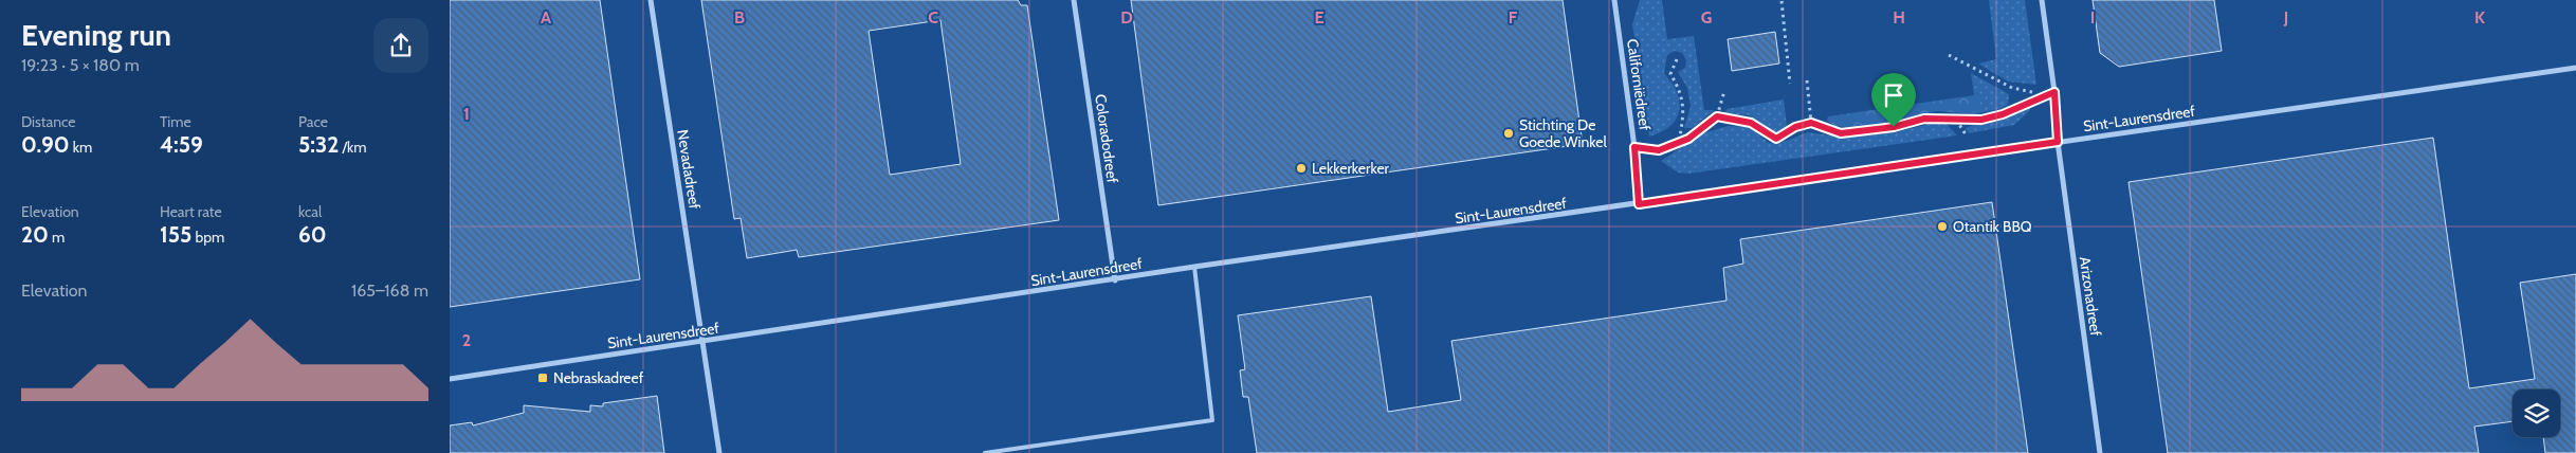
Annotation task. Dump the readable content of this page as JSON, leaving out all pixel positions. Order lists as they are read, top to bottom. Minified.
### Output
{"streets":{"street":["Californiëdreef","Sint-Laurensdreef","Coloradodreef","Nevadadreef","Arizonadreef"]},"crossings":[["Californiëdreef","Sint-Laurensdreef"],["Sint-Laurensdreef","Coloradodreef"],["Sint-Laurensdreef","Nevadadreef"],["Sint-Laurensdreef","Arizonadreef"]],"places":{"other":["Stichting De Goede Winkel","Lekkerkerker","Otantik BBQ"],"transit":["Nebraskadreef"]},"page":{"heading":["Evening run","19:23 · 5 × 180 m"],"stats":[["Distance","0.90 km"],["Time","4:59"],["Pace","5:32 /km"],["Elevation","20 m"],["Heart rate","155 bpm"],["kcal","60"]],"chart":["Elevation","165–168 m"]},"grid":{"columns":["A","B","C","D","E","F","G","H","I","J","K"],"rows":["1","2"]}}
